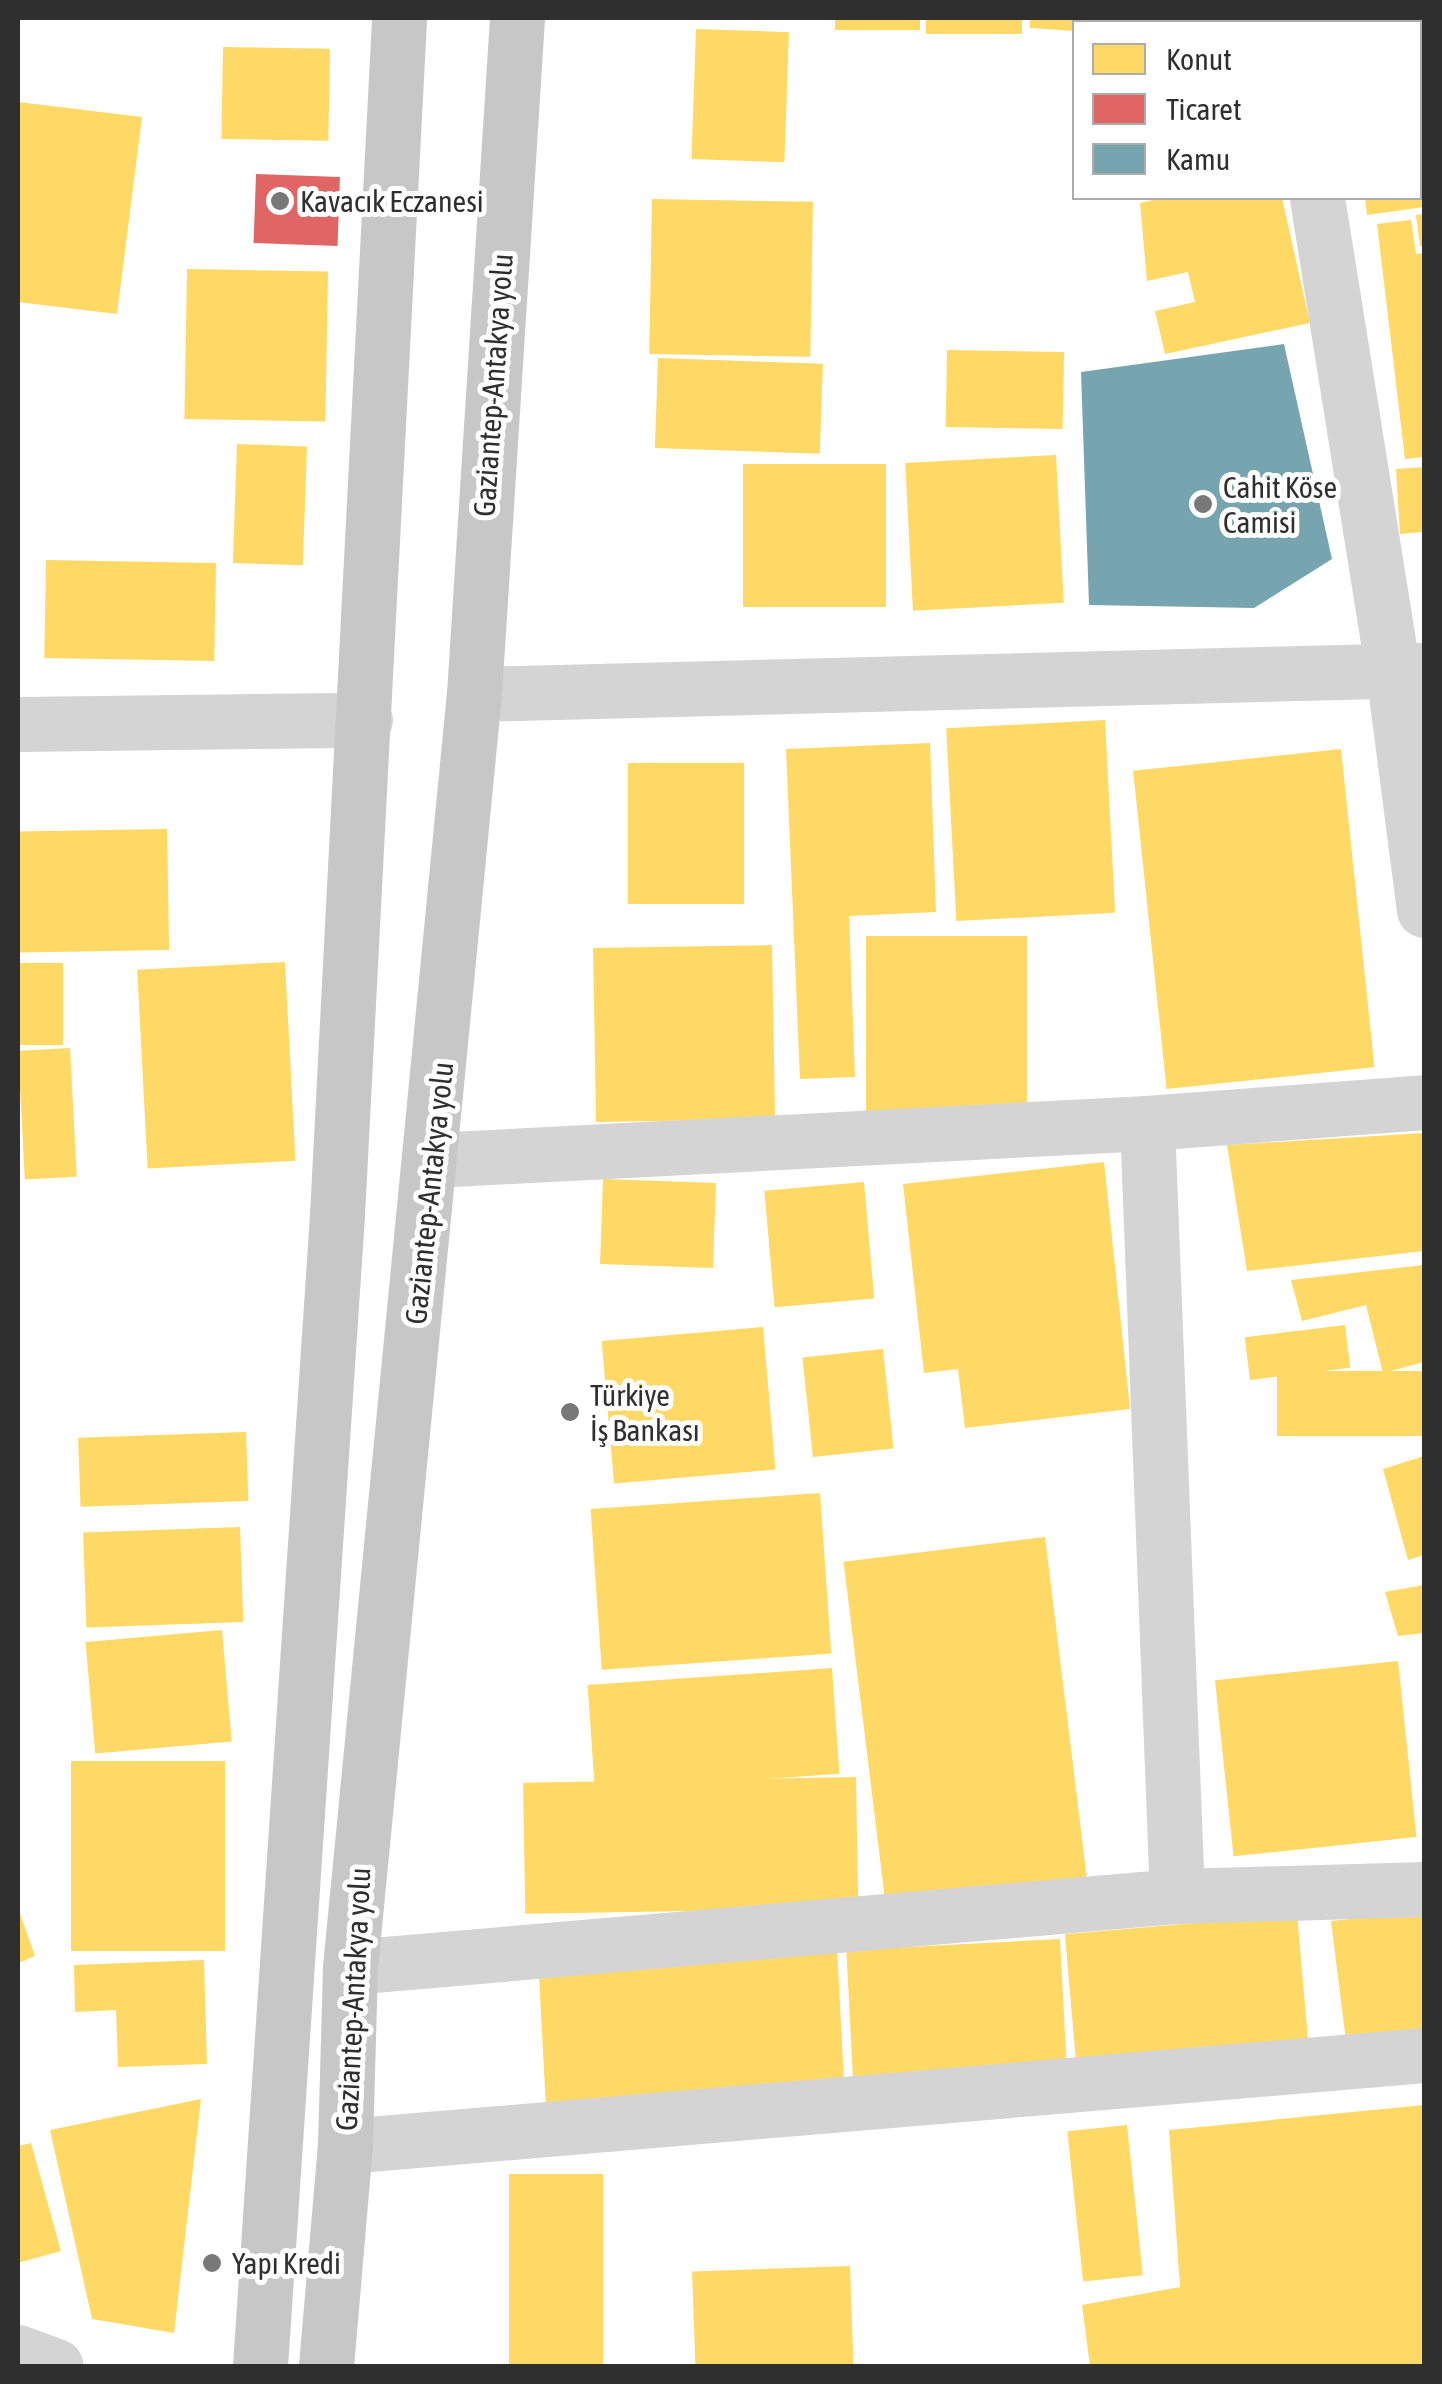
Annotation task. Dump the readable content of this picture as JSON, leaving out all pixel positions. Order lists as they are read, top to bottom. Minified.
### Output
{"streets":{"main road":["Gaziantep-Antakya yolu"]},"places":["Kavacık Eczanesi","Cahit Köse Camisi","Türkiye İş Bankası","Yapı Kredi"],"legend":["Konut","Ticaret","Kamu"]}
